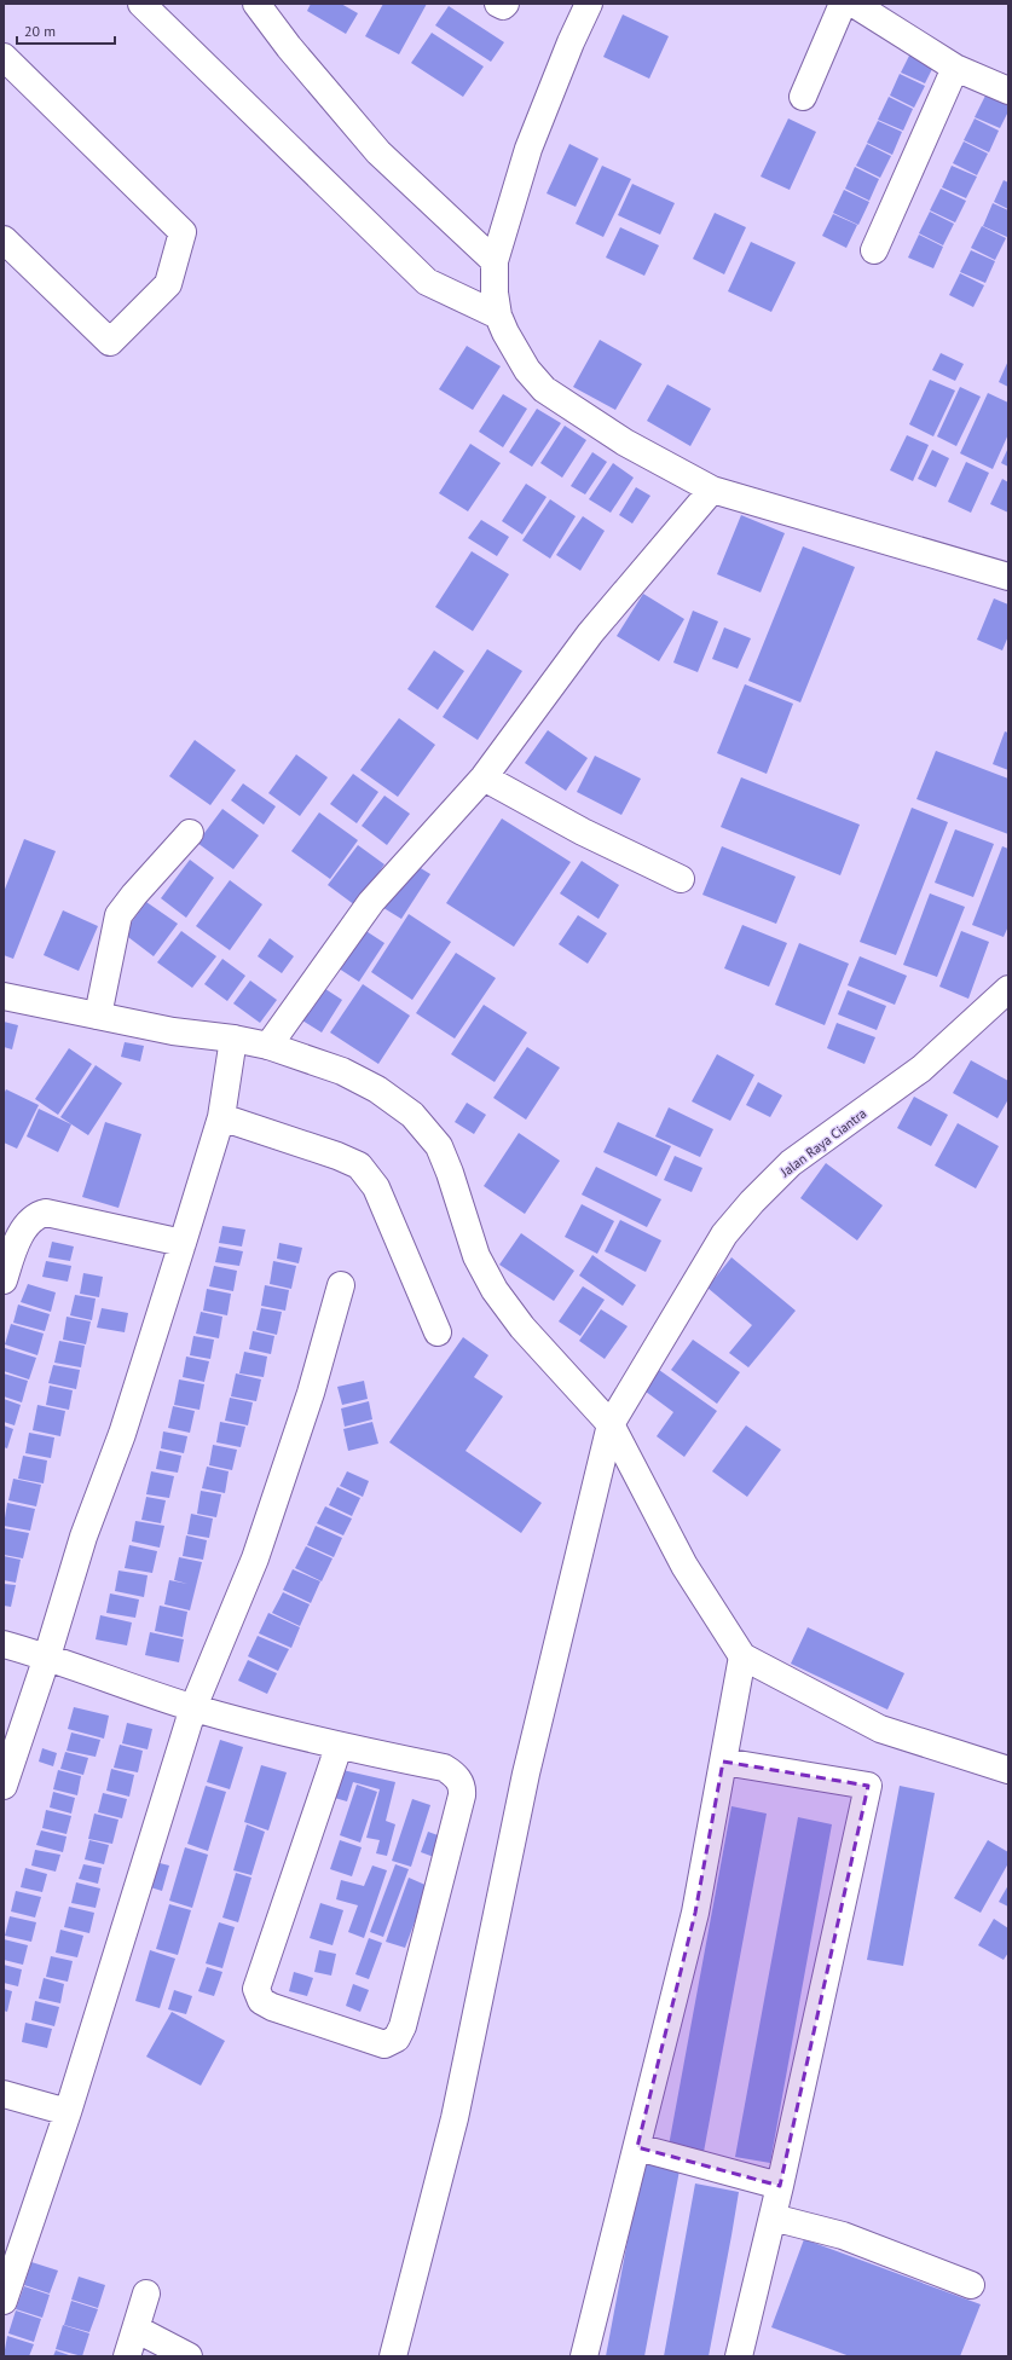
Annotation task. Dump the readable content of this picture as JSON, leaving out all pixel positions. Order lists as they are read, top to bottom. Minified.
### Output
{"streets":{"street":["Jalan Raya Ciantra"]},"scale_bar":"20 m"}
